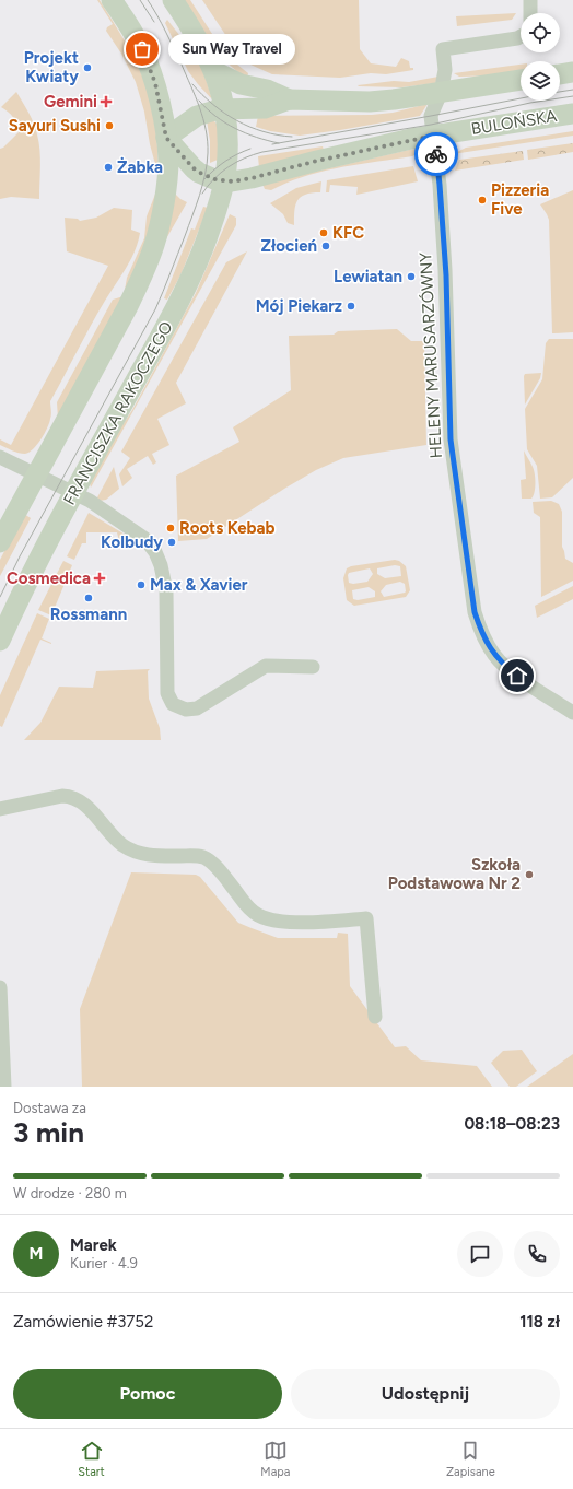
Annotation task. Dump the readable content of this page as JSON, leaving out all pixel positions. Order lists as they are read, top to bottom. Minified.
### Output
{"streets":{"main road":["BULOŃSKA","FRANCISZKA RAKOCZEGO"],"street":["HELENY MARUSARZÓWNY"]},"crossings":[["BULOŃSKA","HELENY MARUSARZÓWNY"],["BULOŃSKA","FRANCISZKA RAKOCZEGO"]],"places":{"other":["Sun Way Travel","Projekt Kwiaty","Sayuri Sushi","Żabka","Pizzeria Five","KFC","Złocień","Lewiatan","Mój Piekarz","Roots Kebab","Kolbudy","Max & Xavier","Rossmann","Szkoła Podstawowa Nr 2"],"health":["Gemini","Cosmedica"]},"page":{"bubble":"Sun Way Travel","heading":["3 min","Dostawa za","08:18–08:23"],"panel":["Marek","Kurier · 4.9","Zamówienie #3752","118 zł"],"bar":"W drodze · 280 m","round":"M","buttons":["Pomoc","Udostępnij"],"tabs":["Start","Mapa","Zapisane"]}}
